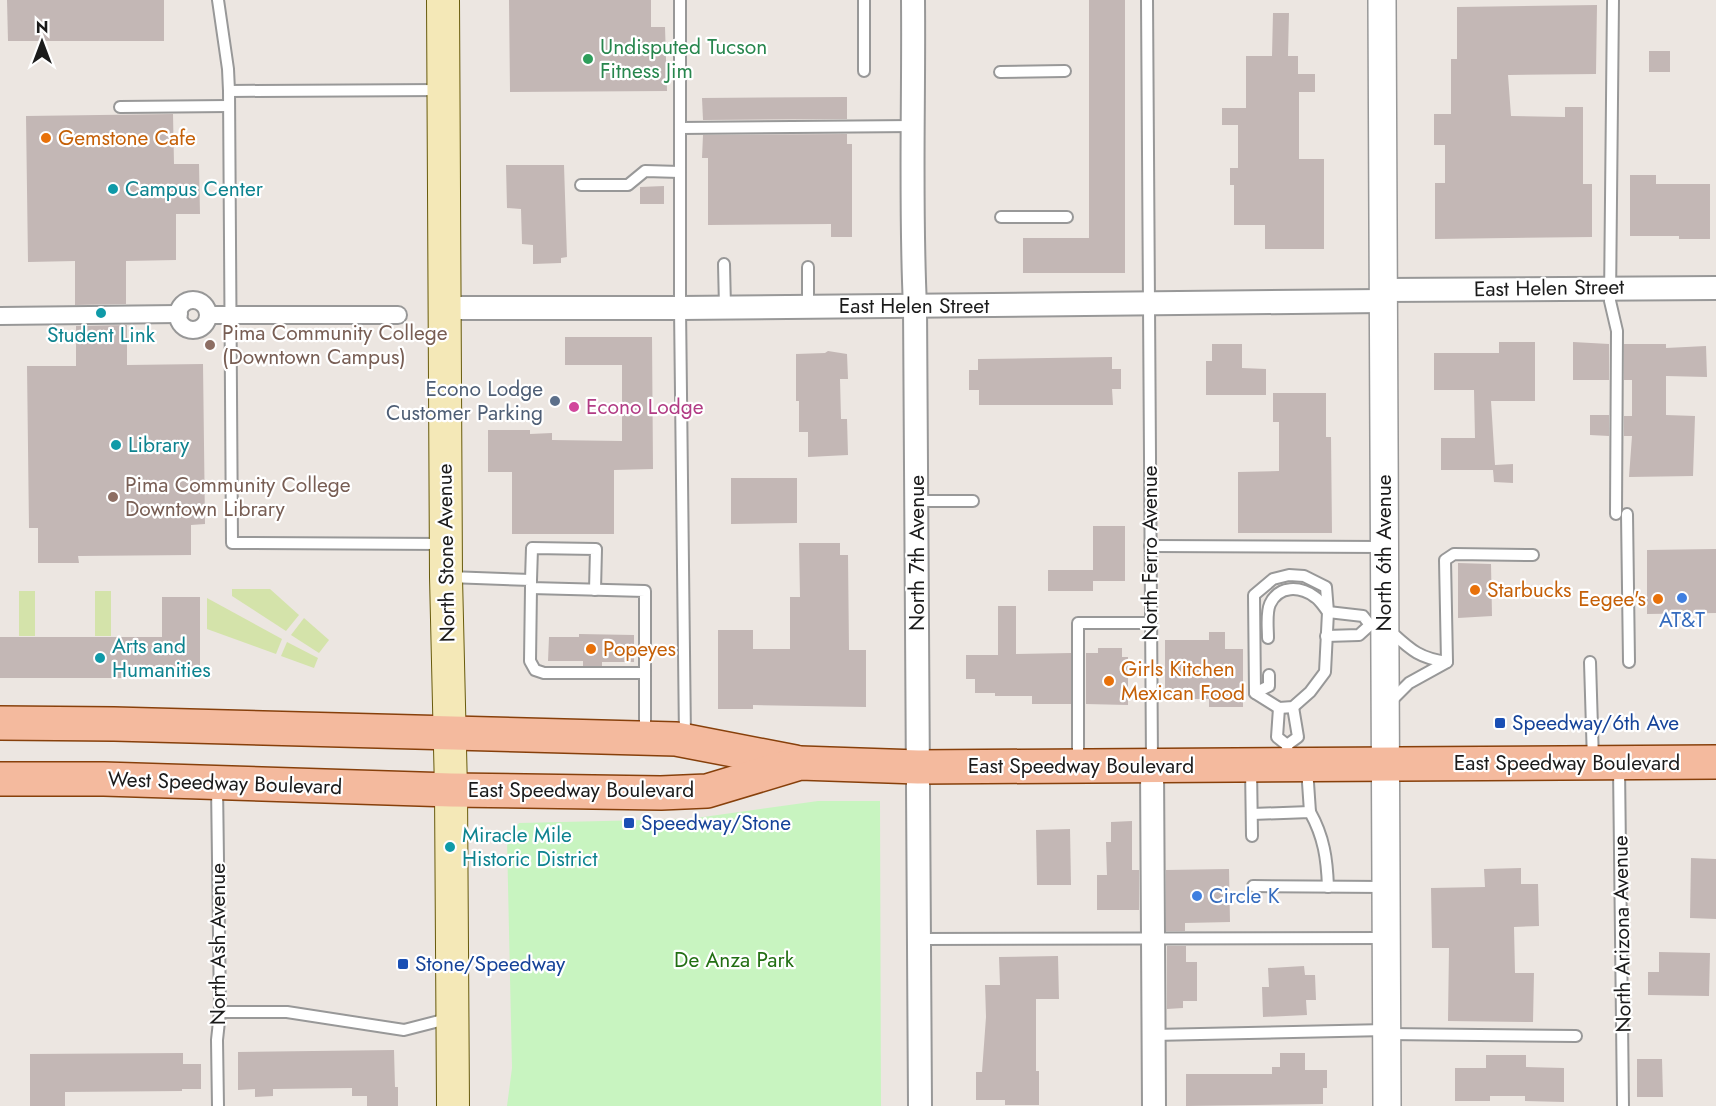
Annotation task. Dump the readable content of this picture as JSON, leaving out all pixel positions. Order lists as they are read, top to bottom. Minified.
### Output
{"streets":{"main road":["North Stone Avenue","East Speedway Boulevard","West Speedway Boulevard"],"street":["East Helen Street","North 7th Avenue","North Ferro Avenue","North 6th Avenue"],"lane":["North Arizona Avenue","North Ash Avenue"]},"crossings":[["East Helen Street","North Stone Avenue"],["East Helen Street","North 7th Avenue"],["East Helen Street","North Ferro Avenue"],["East Helen Street","North 6th Avenue"],["North Stone Avenue","East Speedway Boulevard"],["North Stone Avenue","West Speedway Boulevard"],["North 7th Avenue","East Speedway Boulevard"],["North Ferro Avenue","East Speedway Boulevard"],["North 6th Avenue","East Speedway Boulevard"],["East Speedway Boulevard","West Speedway Boulevard"],["East Speedway Boulevard","North Arizona Avenue"],["West Speedway Boulevard","North Ash Avenue"]],"parks":["De Anza Park"],"places":{"other":["Undisputed Tucson Fitness Jim","Gemstone Cafe","Campus Center","Student Link","Pima Community College (Downtown Campus)","Econo Lodge Customer Parking","Econo Lodge","Library","Pima Community College Downtown Library","Starbucks","AT&T","Eegee's","Popeyes","Arts and Humanities","Girls Kitchen Mexican Food","Miracle Mile Historic District","Circle K"],"transit":["Speedway/6th Ave","Speedway/Stone","Stone/Speedway"]},"north":"top"}
